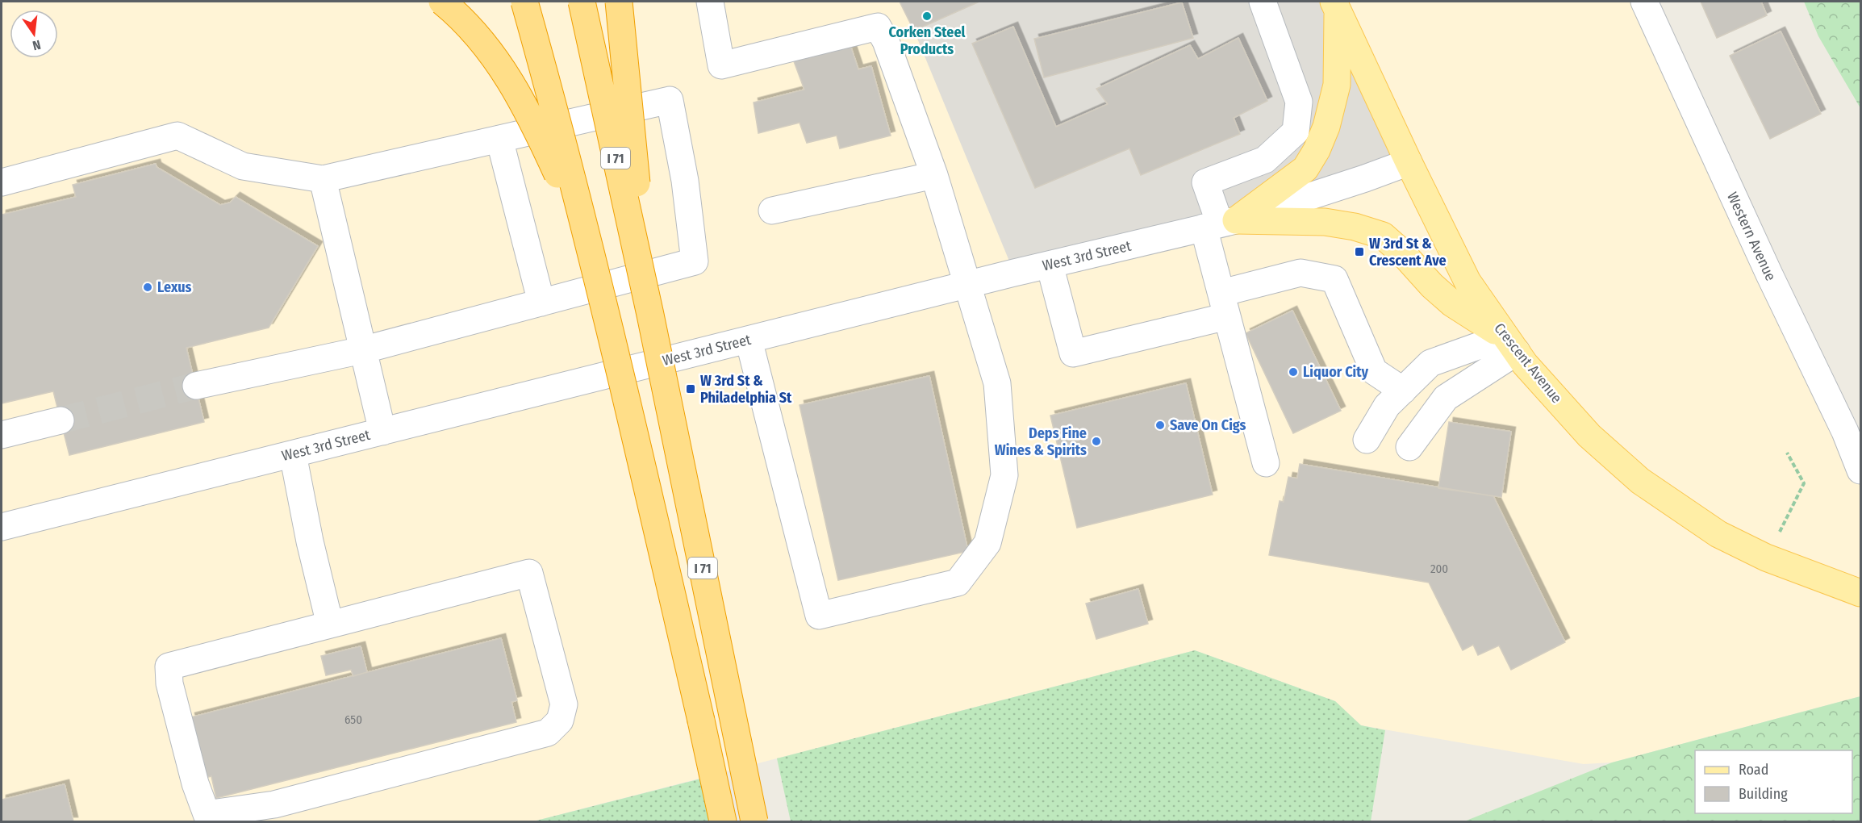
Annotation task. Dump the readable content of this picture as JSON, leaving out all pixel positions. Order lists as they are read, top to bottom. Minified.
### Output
{"streets":{"highway":["I 71"],"main road":["Crescent Avenue"],"street":["Western Avenue","West 3rd Street"]},"crossings":[["West 3rd Street","Crescent Avenue"]],"places":{"other":["Corken Steel Products","Lexus","Liquor City","Save On Cigs","Deps Fine Wines & Spirits"],"transit":["W 3rd St & Crescent Ave","W 3rd St & Philadelphia St"]},"house_numbers":["200","650"],"legend":["Road","Building"],"north":"bottom"}
